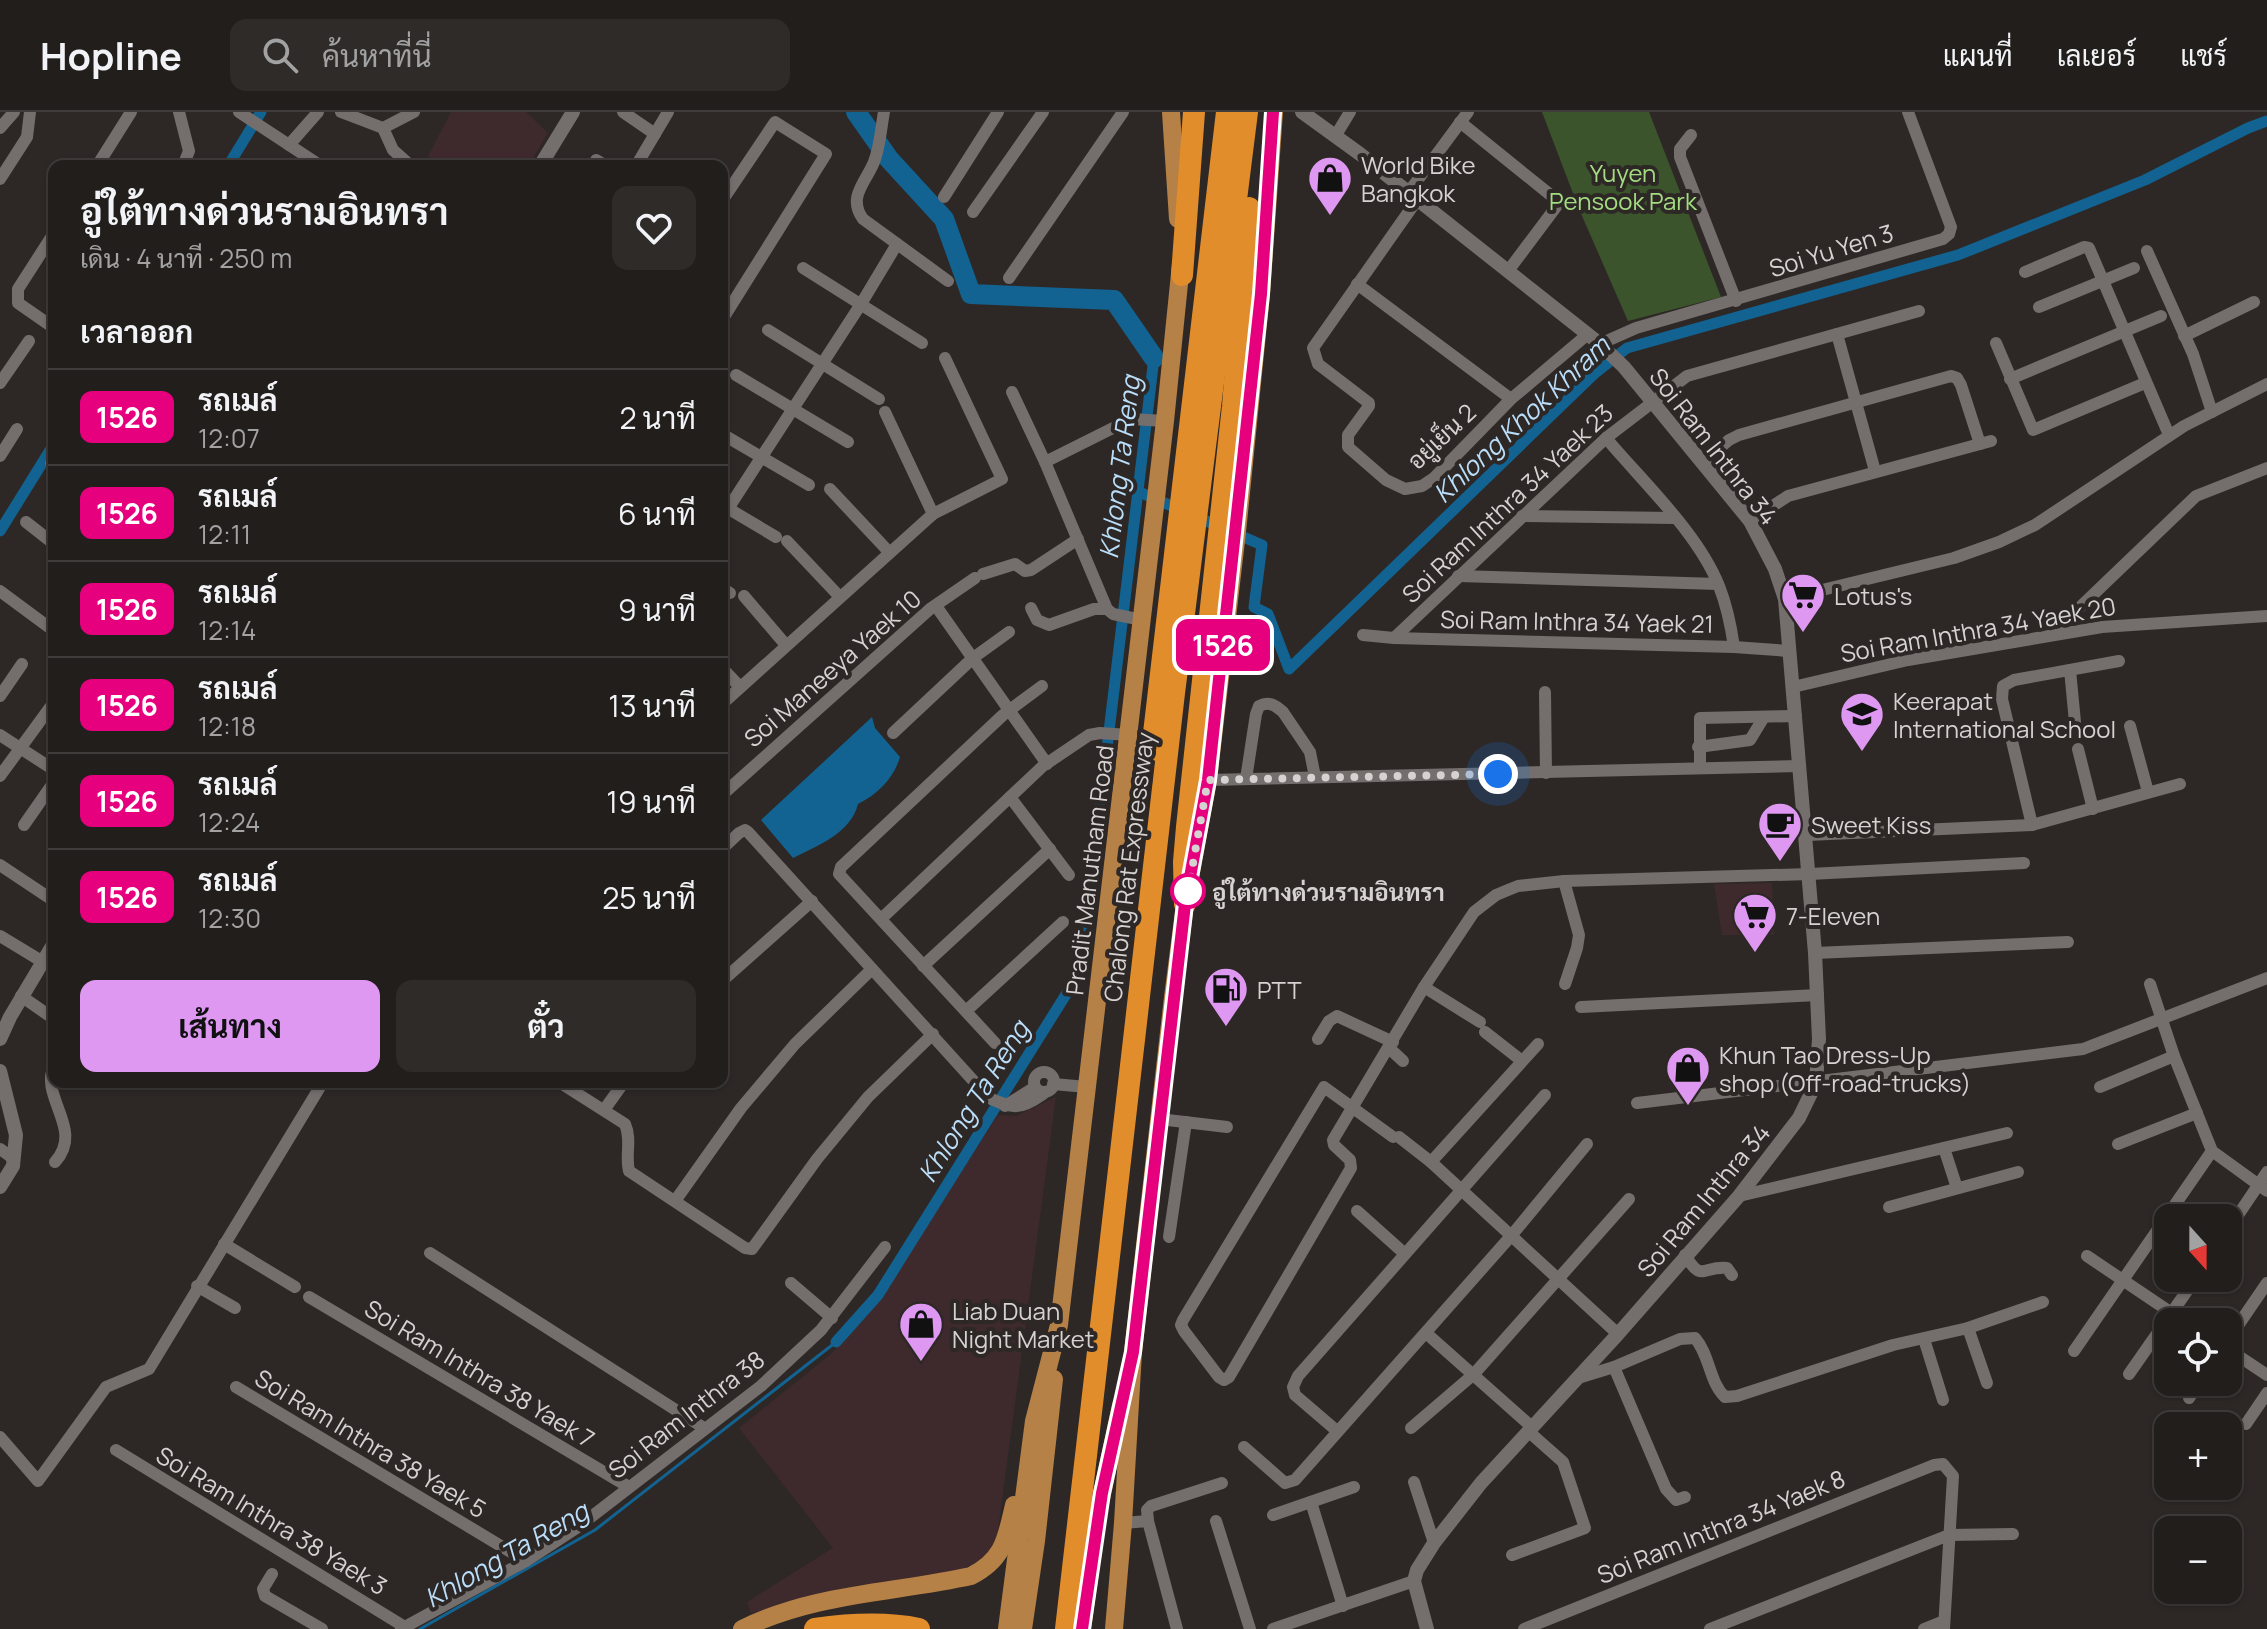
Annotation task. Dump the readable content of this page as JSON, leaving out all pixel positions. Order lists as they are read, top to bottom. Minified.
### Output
{"streets":{"highway":["Chalong Rat Expressway"],"main road":["Pradit Manutham Road"],"street":["Soi Yu Yen 3","อยู่เย็น 2","Soi Ram Inthra 34","Soi Ram Inthra 34 Yaek 23","Soi Ram Inthra 34 Yaek 21","Soi Ram Inthra 34 Yaek 20","Soi Maneeya Yaek 10","Soi Ram Inthra 38 Yaek 7","Soi Ram Inthra 38","Soi Ram Inthra 38 Yaek 5","Soi Ram Inthra 38 Yaek 3","Soi Ram Inthra 34 Yaek 8"]},"crossings":[["Soi Yu Yen 3","Soi Ram Inthra 34"],["Soi Ram Inthra 34","Soi Ram Inthra 34 Yaek 23"],["Soi Ram Inthra 34","Soi Ram Inthra 34 Yaek 21"],["Soi Ram Inthra 34","Soi Ram Inthra 34 Yaek 20"],["Soi Ram Inthra 34 Yaek 23","Soi Ram Inthra 34 Yaek 21"],["Soi Ram Inthra 38 Yaek 7","Soi Ram Inthra 38"],["Soi Ram Inthra 38","Soi Ram Inthra 38 Yaek 5"],["Soi Ram Inthra 38","Soi Ram Inthra 38 Yaek 3"]],"water":["Khlong Khok Khram","Khlong Ta Reng"],"parks":["Yuyen Pensook Park"],"places":{"shop":["World Bike Bangkok","Khun Tao Dress-Up shop (Off-road-trucks)","Liab Duan Night Market"],"supermarket":["Lotus's","7-Eleven"],"school or university":["Keerapat International School"],"cafe":["Sweet Kiss"],"other":["อู่ใต้ทางด่วนรามอินทรา"],"fuel station":["PTT"]},"lines":["bus line 1526"],"north":"bottom","page":{"header":"Hopline","search":"ค้นหาที่นี่","nav":["แผนที่","เลเยอร์","แชร์"],"on_map":"1526","heading":[["อู่ใต้ทางด่วนรามอินทรา","เดิน · 4 นาที · 250 m"],"เวลาออก"],"list":[{"mark":"1526","name":"รถเมล์","note":"12:07","value":"2 นาที"},{"mark":"1526","name":"รถเมล์","note":"12:11","value":"6 นาที"},{"mark":"1526","name":"รถเมล์","note":"12:14","value":"9 นาที"},{"mark":"1526","name":"รถเมล์","note":"12:18","value":"13 นาที"},{"mark":"1526","name":"รถเมล์","note":"12:24","value":"19 นาที"},{"mark":"1526","name":"รถเมล์","note":"12:30","value":"25 นาที"}],"buttons":["เส้นทาง","ตั๋ว"],"map_buttons":["+","−"]}}
